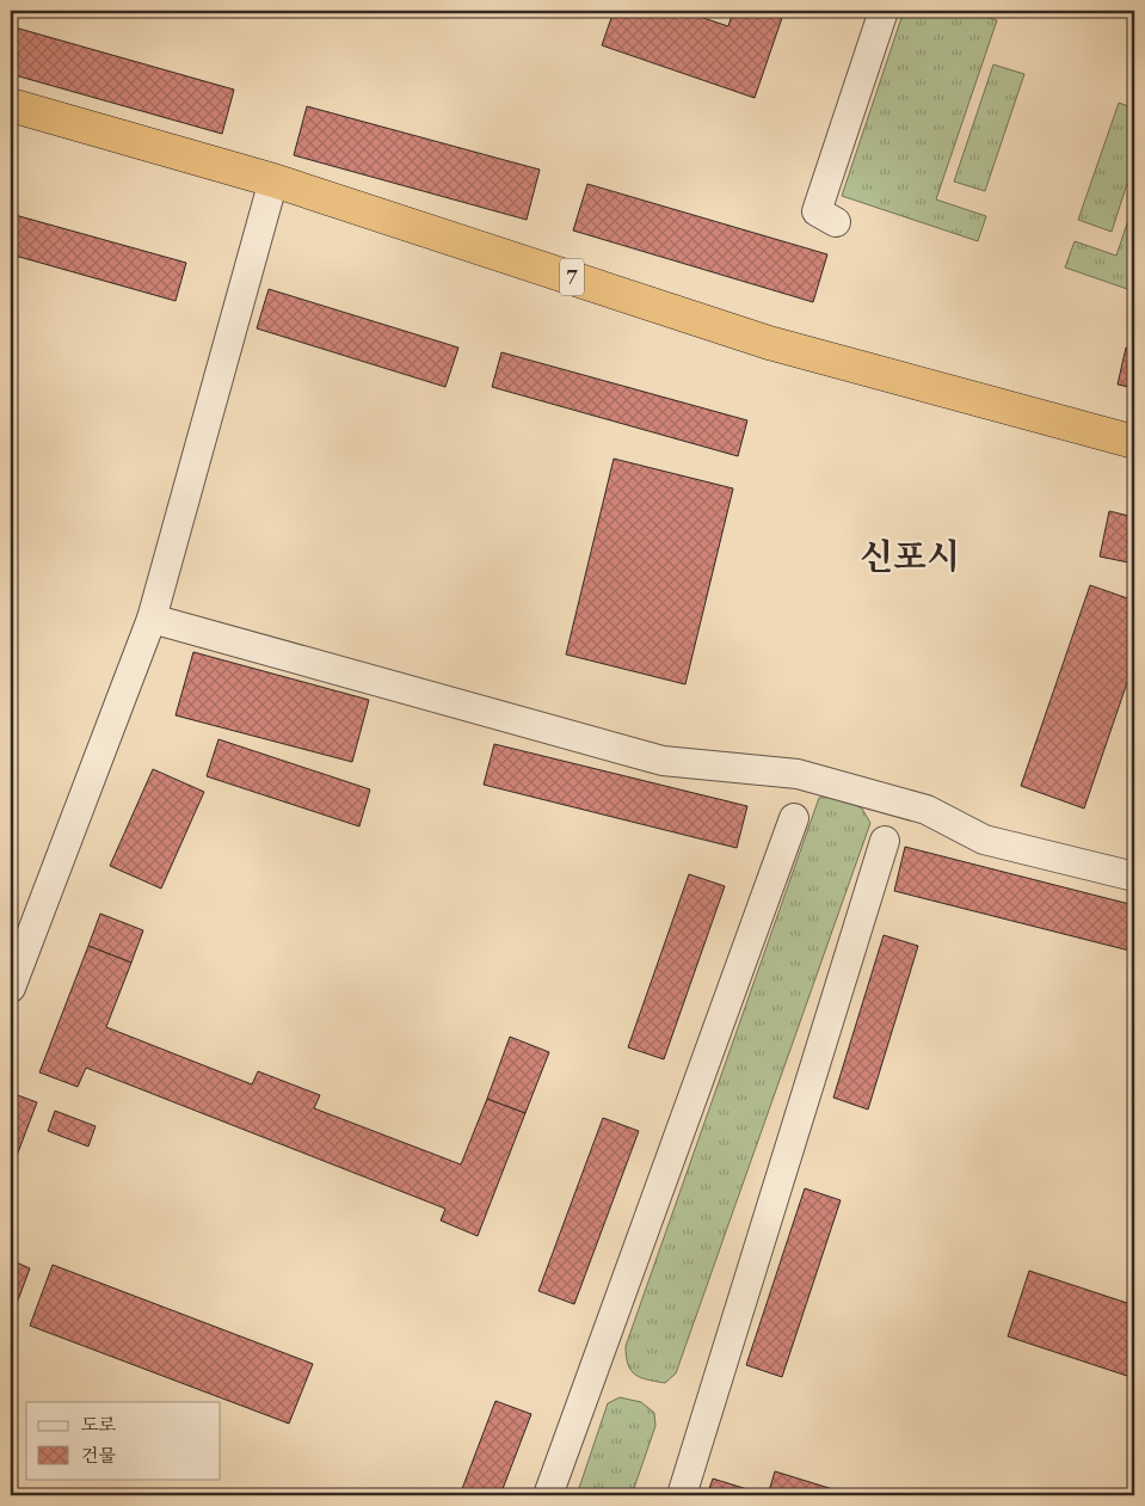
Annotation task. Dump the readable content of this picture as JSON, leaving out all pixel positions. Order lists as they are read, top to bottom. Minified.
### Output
{"streets":{"highway":["7"]},"districts":["신포시"],"legend":["도로","건물"]}
